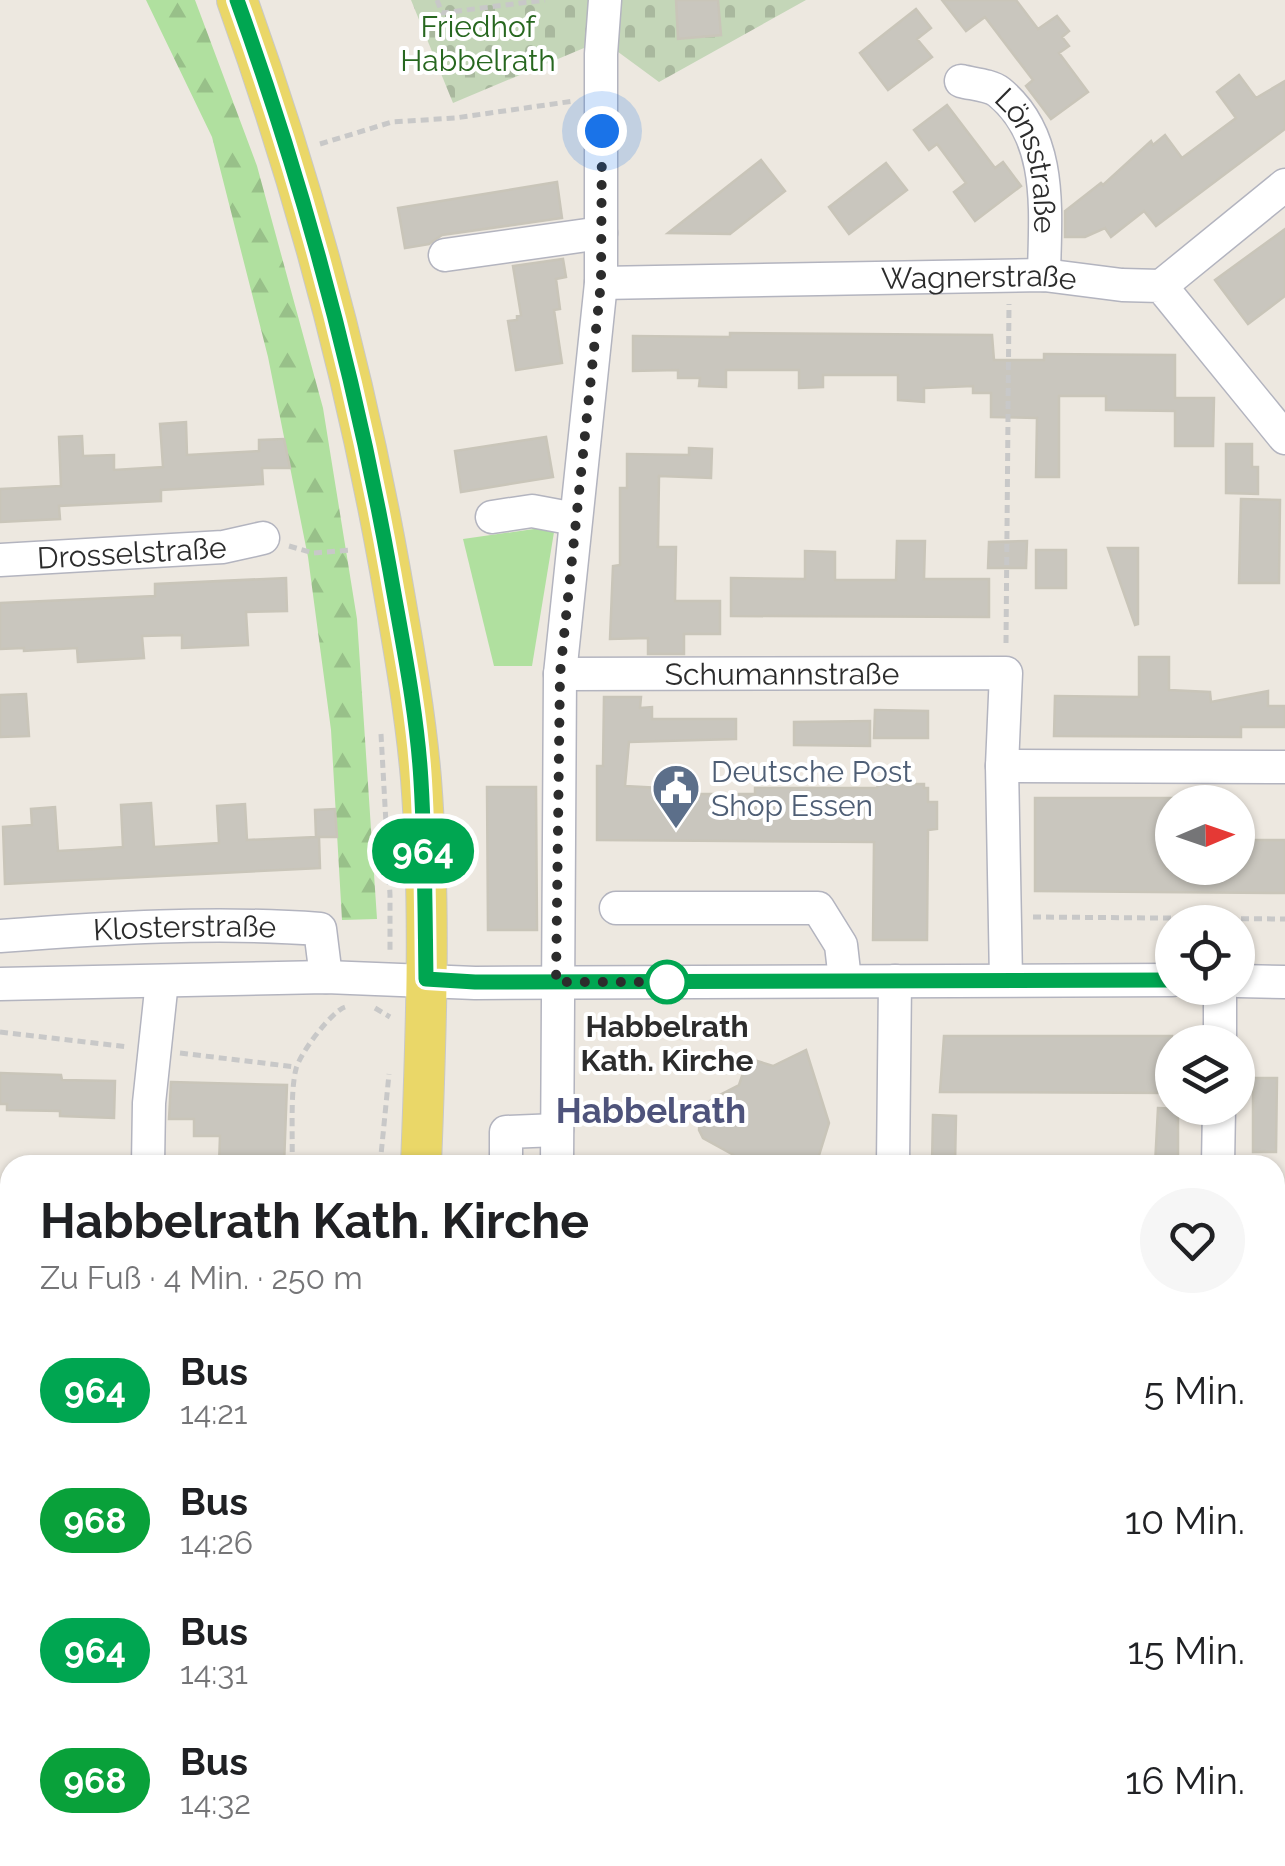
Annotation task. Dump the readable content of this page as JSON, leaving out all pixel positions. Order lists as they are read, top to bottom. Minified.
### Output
{"streets":{"street":["Lönsstraße","Wagnerstraße","Drosselstraße","Schumannstraße","Klosterstraße"]},"crossings":[["Lönsstraße","Wagnerstraße"]],"districts":["Habbelrath"],"parks":["Friedhof Habbelrath"],"places":{"public building":["Deutsche Post Shop Essen"],"other":["Habbelrath Kath. Kirche"]},"lines":["bus line 964"],"north":"right","page":{"on_map":"964","heading":["Habbelrath Kath. Kirche","Zu Fuß · 4 Min. · 250 m"],"list":[{"mark":"964","name":"Bus","note":"14:21","value":"5 Min."},{"mark":"968","name":"Bus","note":"14:26","value":"10 Min."},{"mark":"964","name":"Bus","note":"14:31","value":"15 Min."},{"mark":"968","name":"Bus","note":"14:32","value":"16 Min."}]}}
